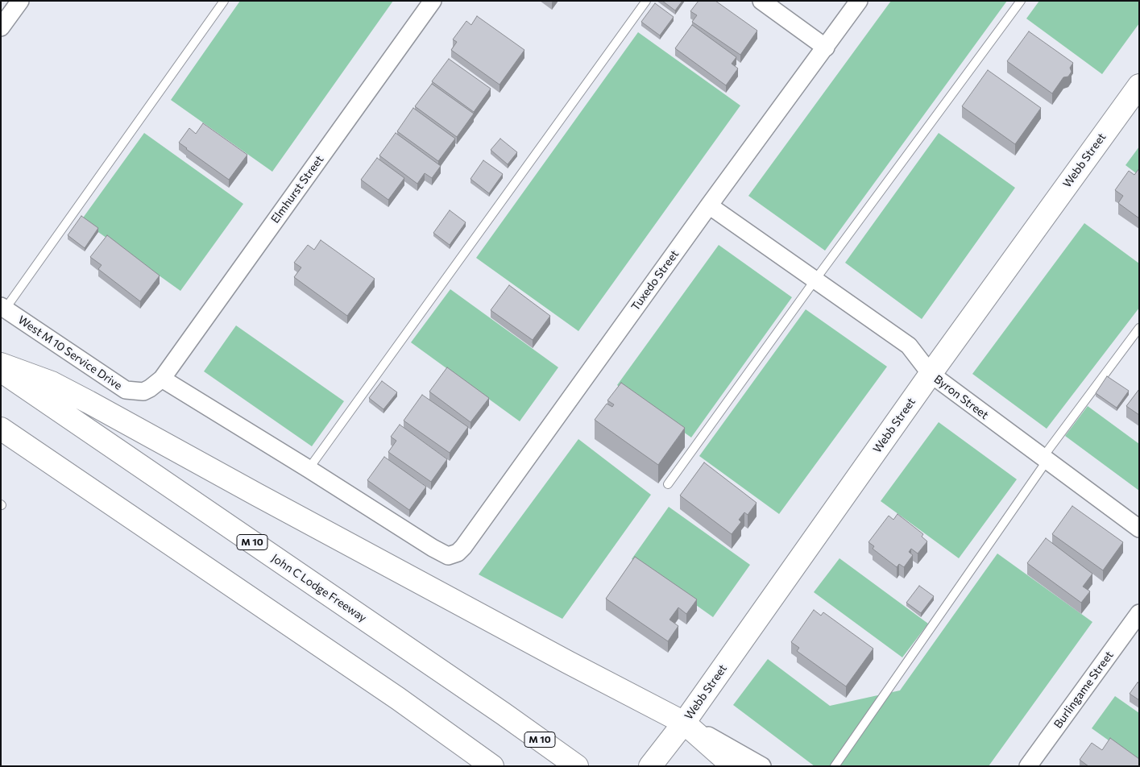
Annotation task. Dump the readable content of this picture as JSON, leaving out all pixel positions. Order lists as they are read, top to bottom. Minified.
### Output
{"streets":{"main road":["Webb Street","M 10","John C Lodge Freeway"],"street":["Elmhurst Street","Tuxedo Street","West M 10 Service Drive","Byron Street","Burlingame Street"]},"crossings":[["Webb Street","Byron Street"],["Elmhurst Street","West M 10 Service Drive"],["Tuxedo Street","Byron Street"]]}
